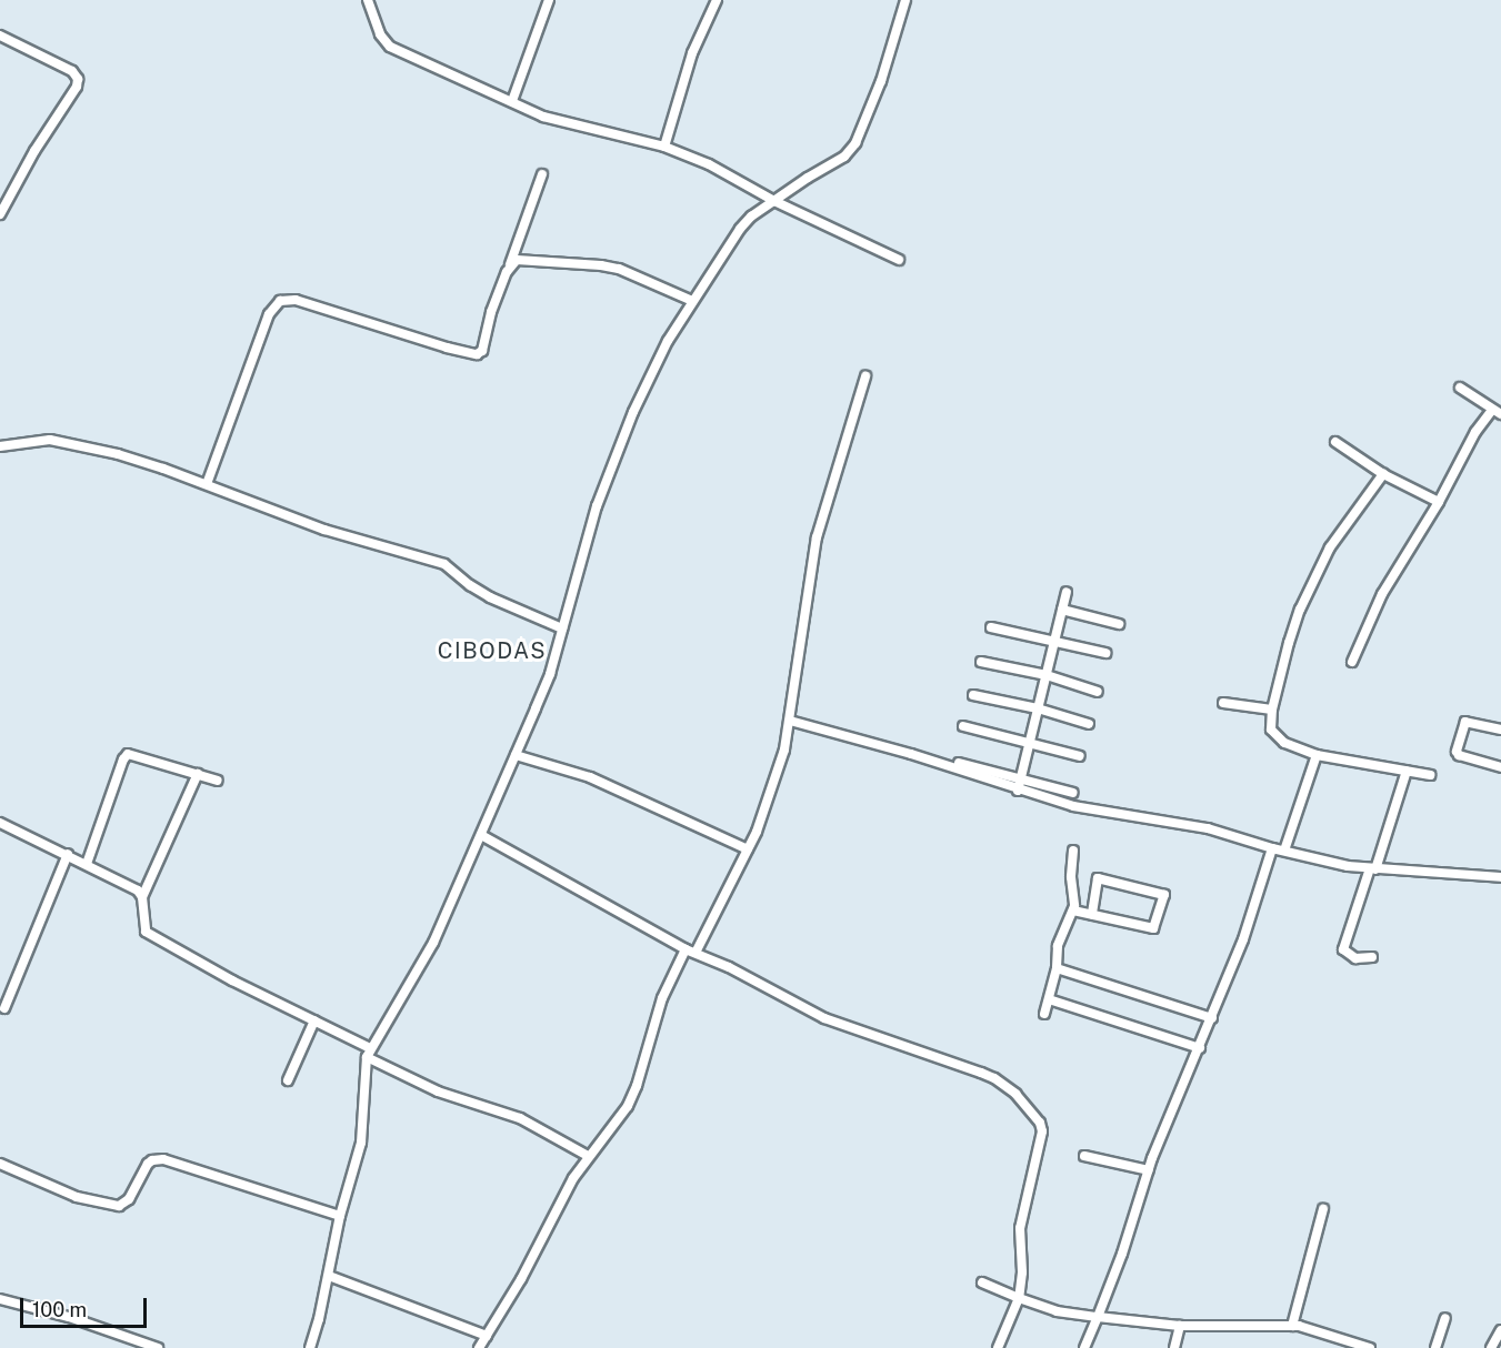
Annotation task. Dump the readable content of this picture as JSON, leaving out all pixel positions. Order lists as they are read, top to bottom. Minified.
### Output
{"districts":["CIBODAS"],"scale_bar":"100 m"}
